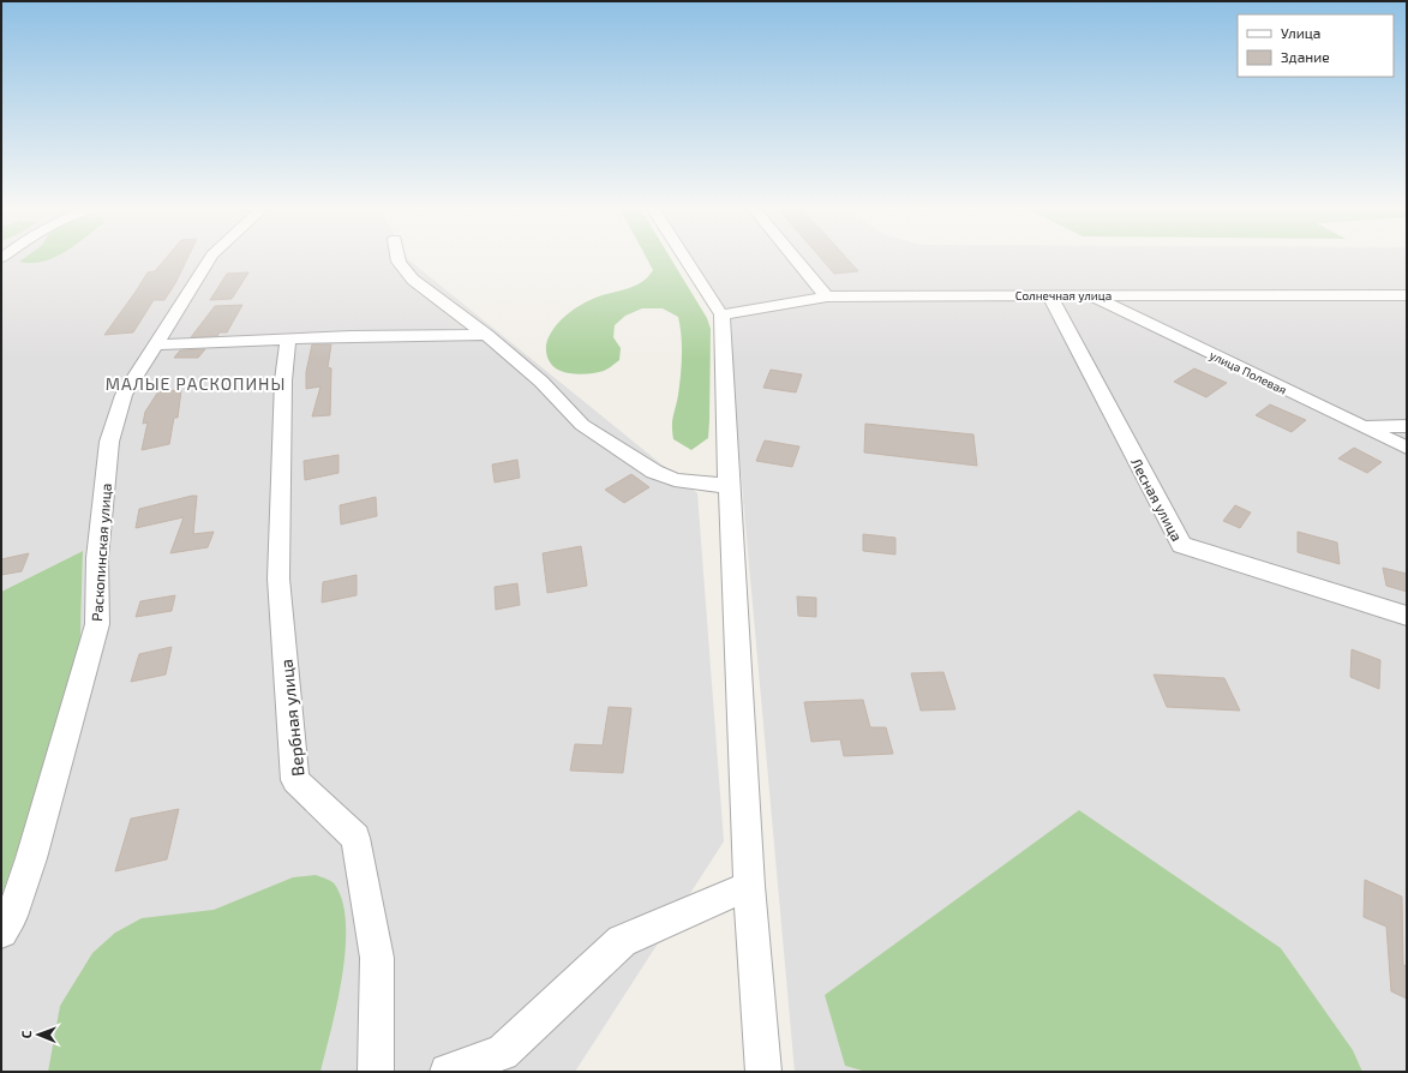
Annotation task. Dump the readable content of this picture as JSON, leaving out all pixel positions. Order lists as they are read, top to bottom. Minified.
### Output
{"streets":{"street":["Солнечная улица","улица Полевая","Лесная улица","Раскопинская улица","Вербная улица"]},"crossings":[["Солнечная улица","улица Полевая"],["Солнечная улица","Лесная улица"]],"districts":["МАЛЫЕ РАСКОПИНЫ"],"legend":["Улица","Здание"],"north":"left"}
